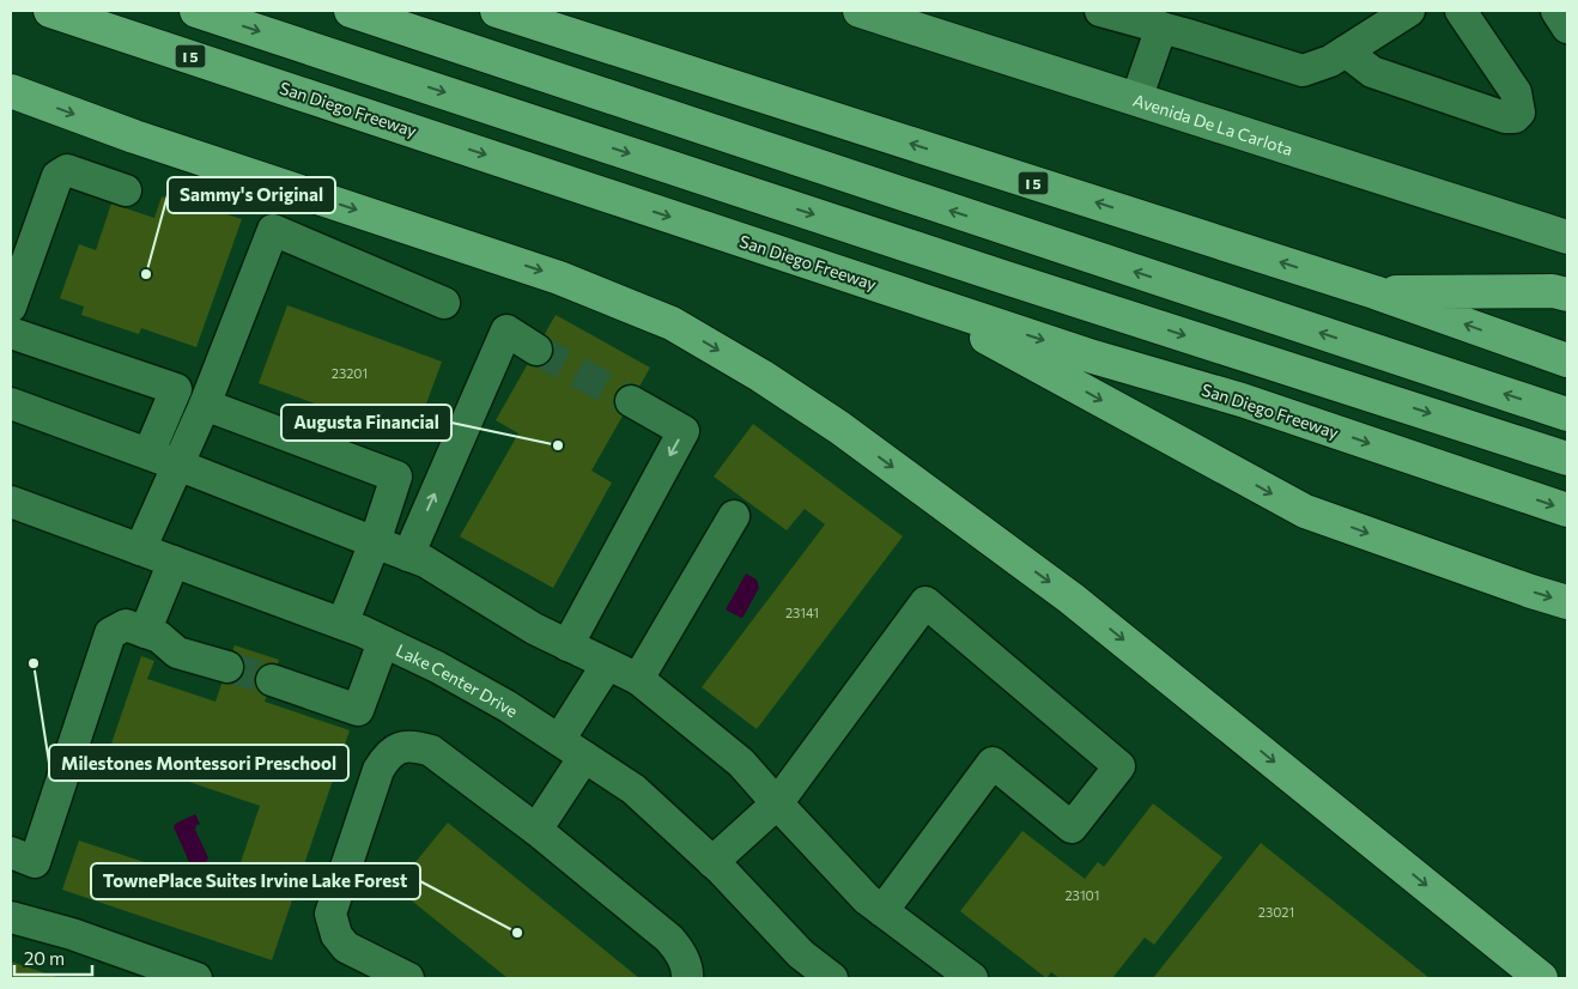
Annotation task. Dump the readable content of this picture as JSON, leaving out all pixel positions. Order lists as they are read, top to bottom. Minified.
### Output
{"streets":{"highway":["I 5","San Diego Freeway"],"main road":["Avenida De La Carlota"],"street":["Lake Center Drive"]},"places":["Sammy's Original","Augusta Financial","Milestones Montessori Preschool","TownePlace Suites Irvine Lake Forest"],"house_numbers":["23201","23141","23101","23021"],"scale_bar":"20 m"}
